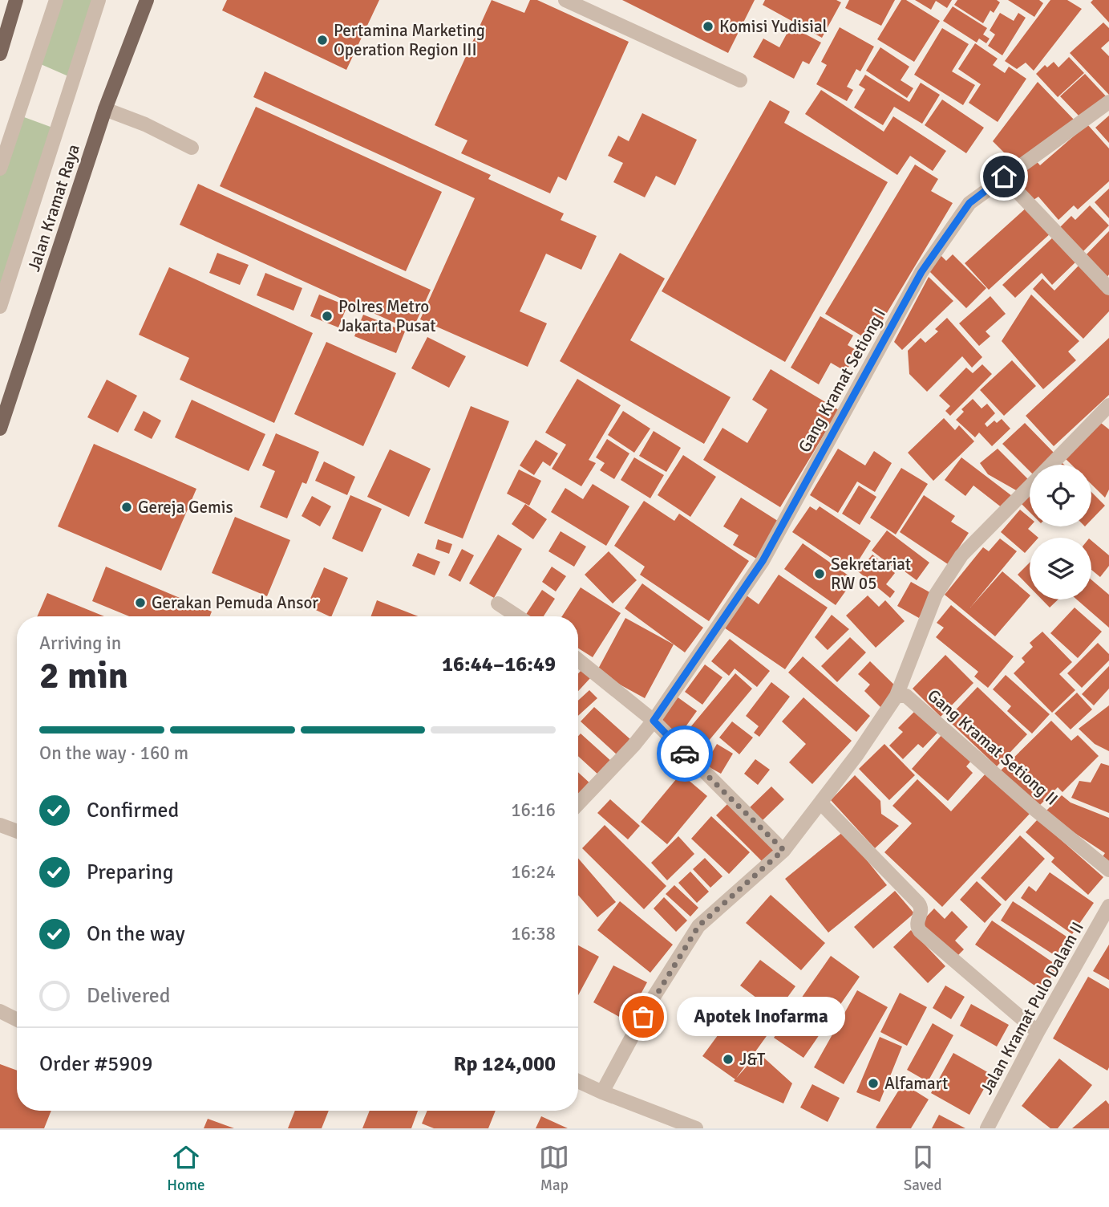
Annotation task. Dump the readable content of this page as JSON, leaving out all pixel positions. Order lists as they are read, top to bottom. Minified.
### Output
{"streets":{"main road":["Jalan Kramat Raya"],"street":["Gang Kramat Setiong I","Gang Kramat Setiong II","Jalan Kramat Pulo Dalam II"]},"places":["Komisi Yudisial","Pertamina Marketing Operation Region III","Polres Metro Jakarta Pusat","Gereja Gemis","Sekretariat RW 05","Gerakan Pemuda Ansor","Apotek Inofarma","J&T","Alfamart"],"page":{"heading":["2 min","Arriving in","16:44–16:49"],"panel":["Order #5909","Rp 124,000"],"bar":"On the way · 160 m","list":[["Confirmed","16:16"],["Preparing","16:24"],["On the way","16:38"],"Delivered"],"bubble":"Apotek Inofarma","tabs":["Home","Map","Saved"]}}
